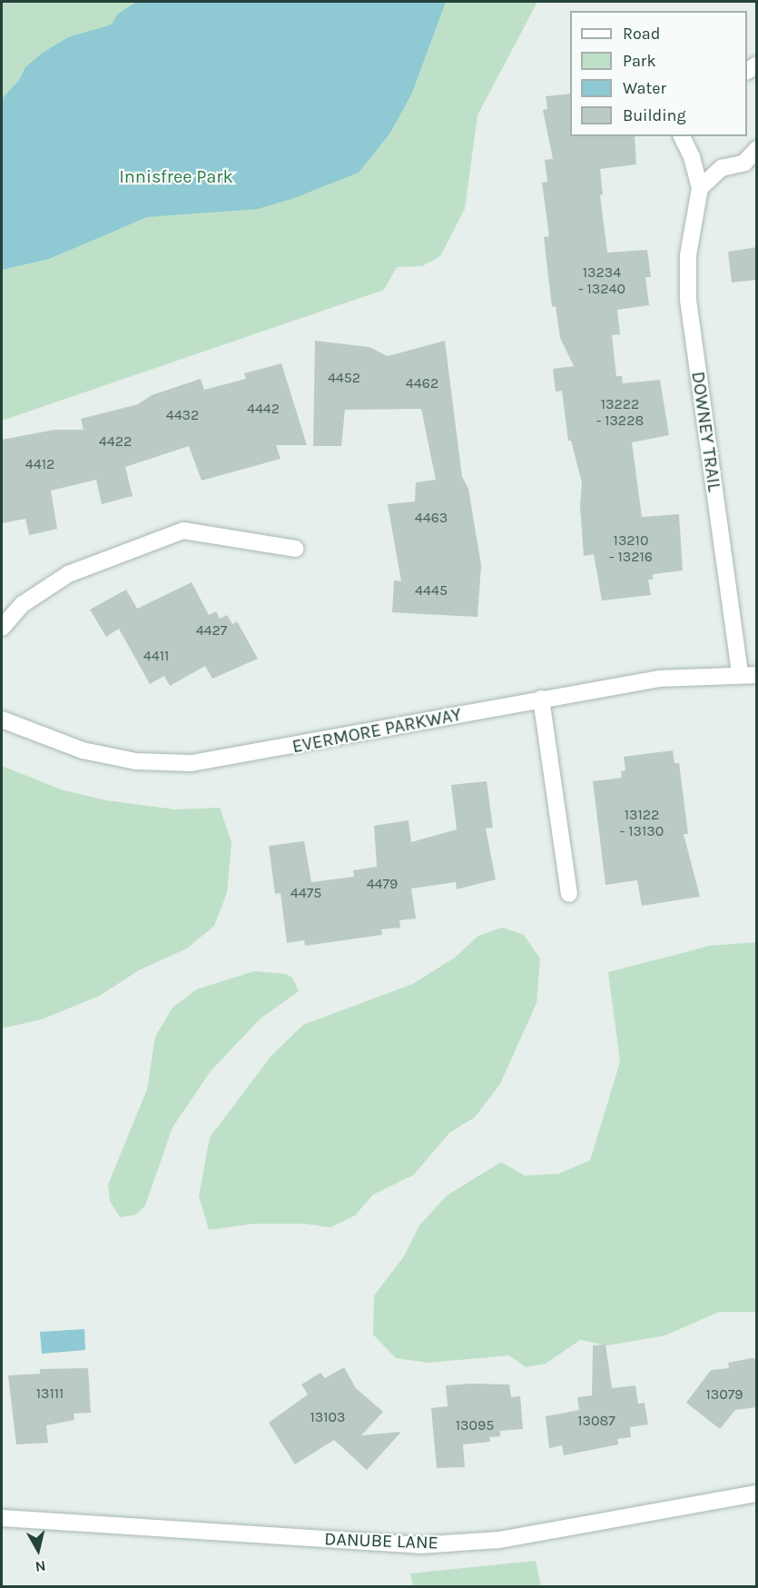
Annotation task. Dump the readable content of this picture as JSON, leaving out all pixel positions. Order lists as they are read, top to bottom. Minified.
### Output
{"streets":{"street":["DOWNEY TRAIL","EVERMORE PARKWAY","DANUBE LANE"]},"crossings":[["DOWNEY TRAIL","EVERMORE PARKWAY"]],"parks":["Innisfree Park"],"house_numbers":["13234 - 13240","4452","4462","13222 - 13228","4442","4432","4422","4412","4463","13210 - 13216","4445","4427","4411","13122 - 13130","4479","4475","13111","13079","13103","13087","13095"],"legend":["Road","Park","Water","Building"],"north":"bottom"}
